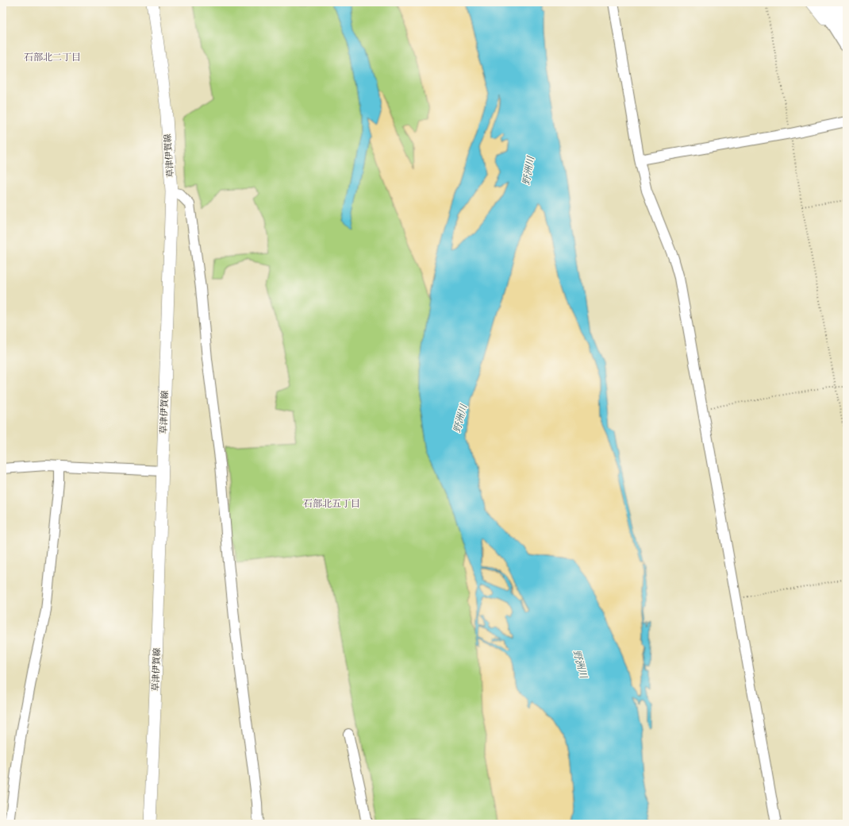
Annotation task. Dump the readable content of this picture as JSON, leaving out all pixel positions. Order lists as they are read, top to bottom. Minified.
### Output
{"streets":{"main road":["草津伊賀線"]},"districts":["石部北二丁目","石部北五丁目"],"water":["野洲川"]}
